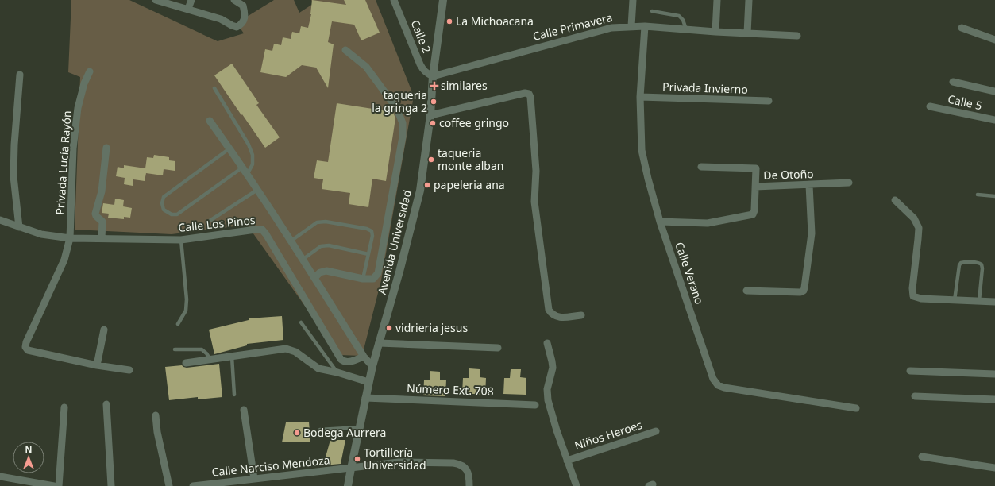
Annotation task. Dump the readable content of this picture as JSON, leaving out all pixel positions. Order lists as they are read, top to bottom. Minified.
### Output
{"streets":{"street":["Calle Primavera","Calle 2","Privada Invierno","Calle 5","Privada Lucía Rayón","De Otoño","Calle Los Pinos","Avenida Universidad","Calle Verano","Número Ext. 708","Niños Heroes","Calle Narciso Mendoza"]},"crossings":[["Calle Primavera","Calle 2"],["Calle Primavera","Avenida Universidad"],["Calle Primavera","Calle Verano"],["Calle 2","Avenida Universidad"],["Privada Invierno","Calle Verano"],["Privada Lucía Rayón","Calle Los Pinos"],["De Otoño","Calle Verano"],["Avenida Universidad","Número Ext. 708"],["Avenida Universidad","Calle Narciso Mendoza"]],"places":{"other":["La Michoacana","taqueria la gringa 2","coffee gringo","taqueria monte alban","papeleria ana","vidrieria jesus","Bodega Aurrera","Tortillería Universidad"],"health":["similares"]},"north":"top"}
